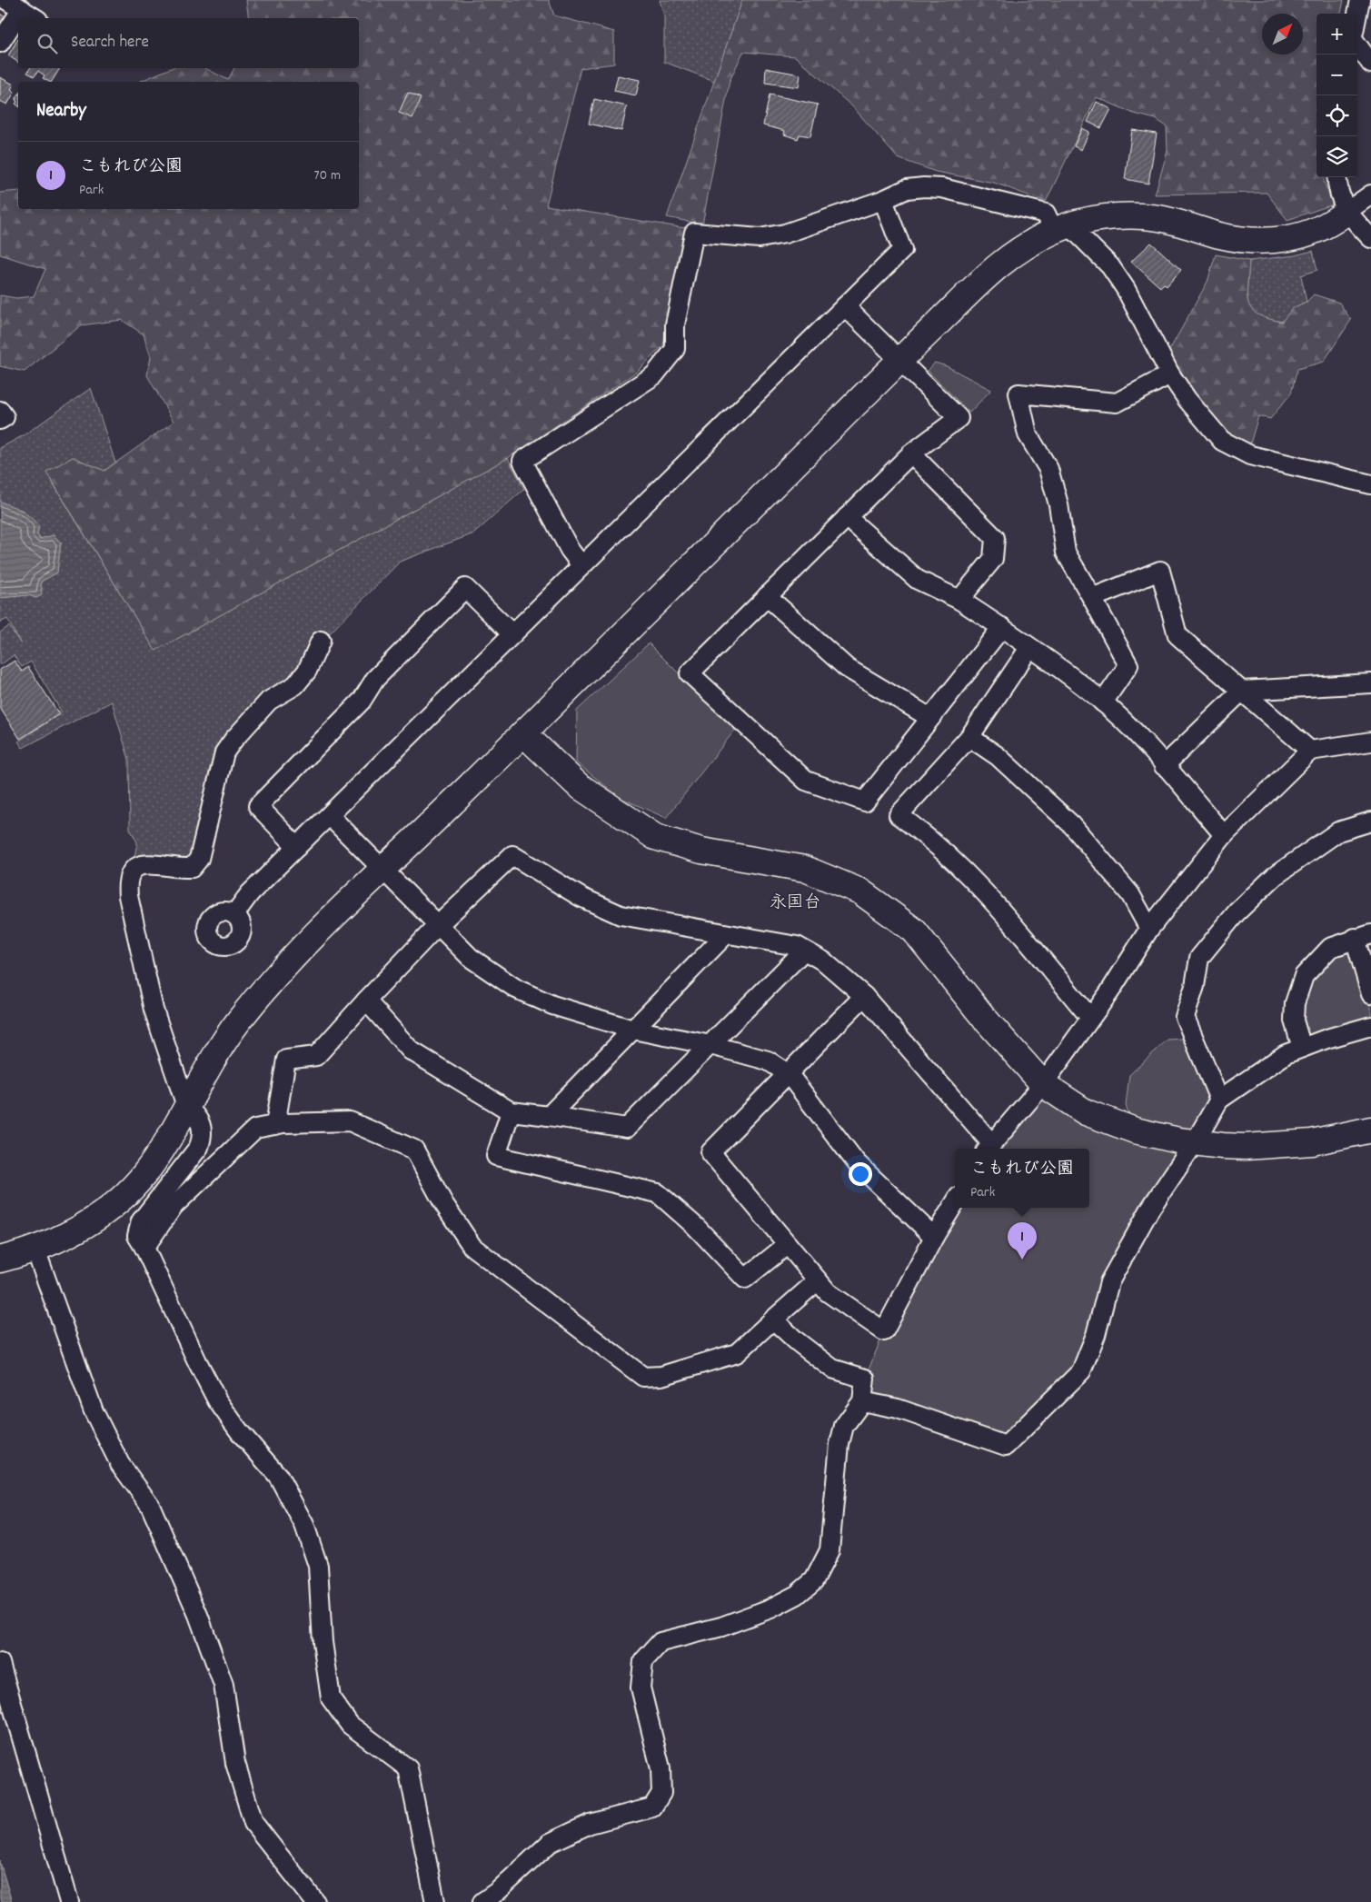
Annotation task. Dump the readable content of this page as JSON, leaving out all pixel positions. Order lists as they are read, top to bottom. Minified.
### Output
{"districts":["永国台"],"north":"top right","page":{"map_buttons":["+","−"],"search":"Search here","heading":"Nearby","list":[{"mark":"1","name":"こもれび公園","note":"Park","value":"70 m"}],"popup":["こもれび公園","Park"],"pins":"1"}}
